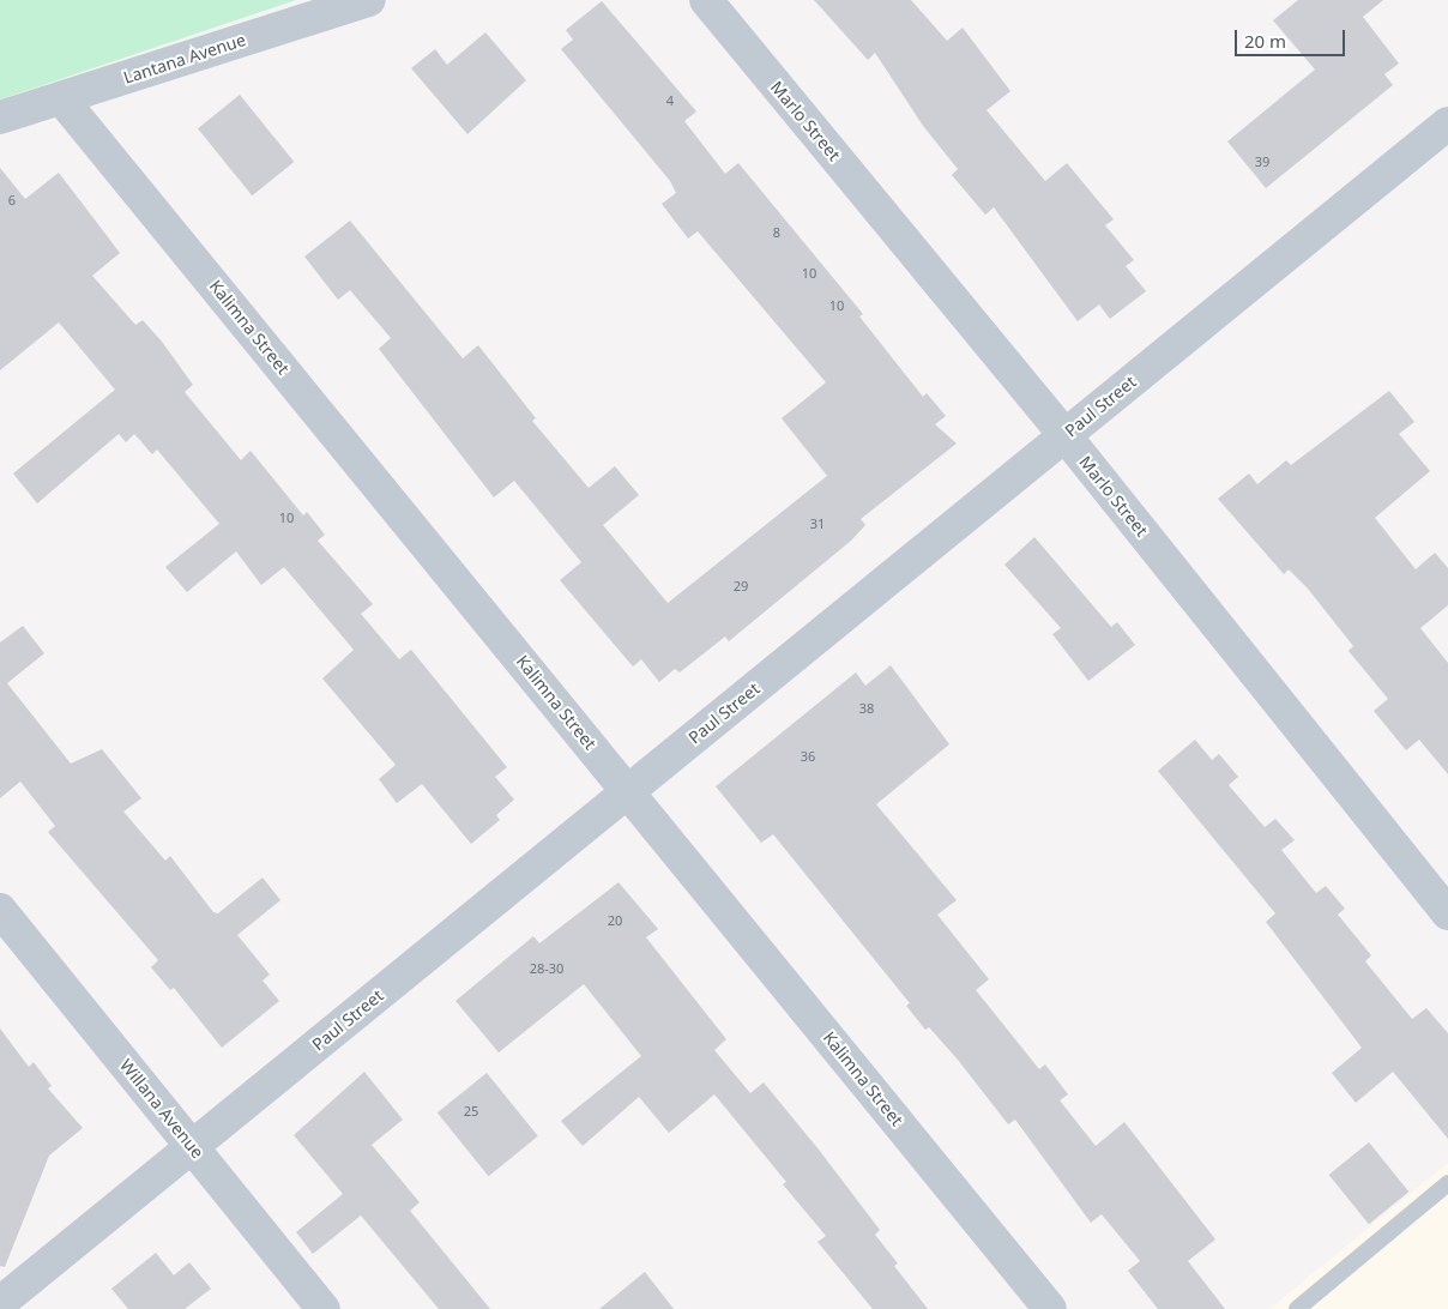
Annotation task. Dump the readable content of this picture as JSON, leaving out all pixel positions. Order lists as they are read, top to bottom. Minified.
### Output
{"streets":{"street":["Lantana Avenue","Marlo Street","Kalimna Street","Paul Street","Willana Avenue"]},"crossings":[["Lantana Avenue","Kalimna Street"],["Marlo Street","Paul Street"],["Kalimna Street","Paul Street"],["Paul Street","Willana Avenue"]],"house_numbers":["4","39","6","8","10","10","10","31","29","38","36","20","28-30","25"],"scale_bar":"20 m"}
